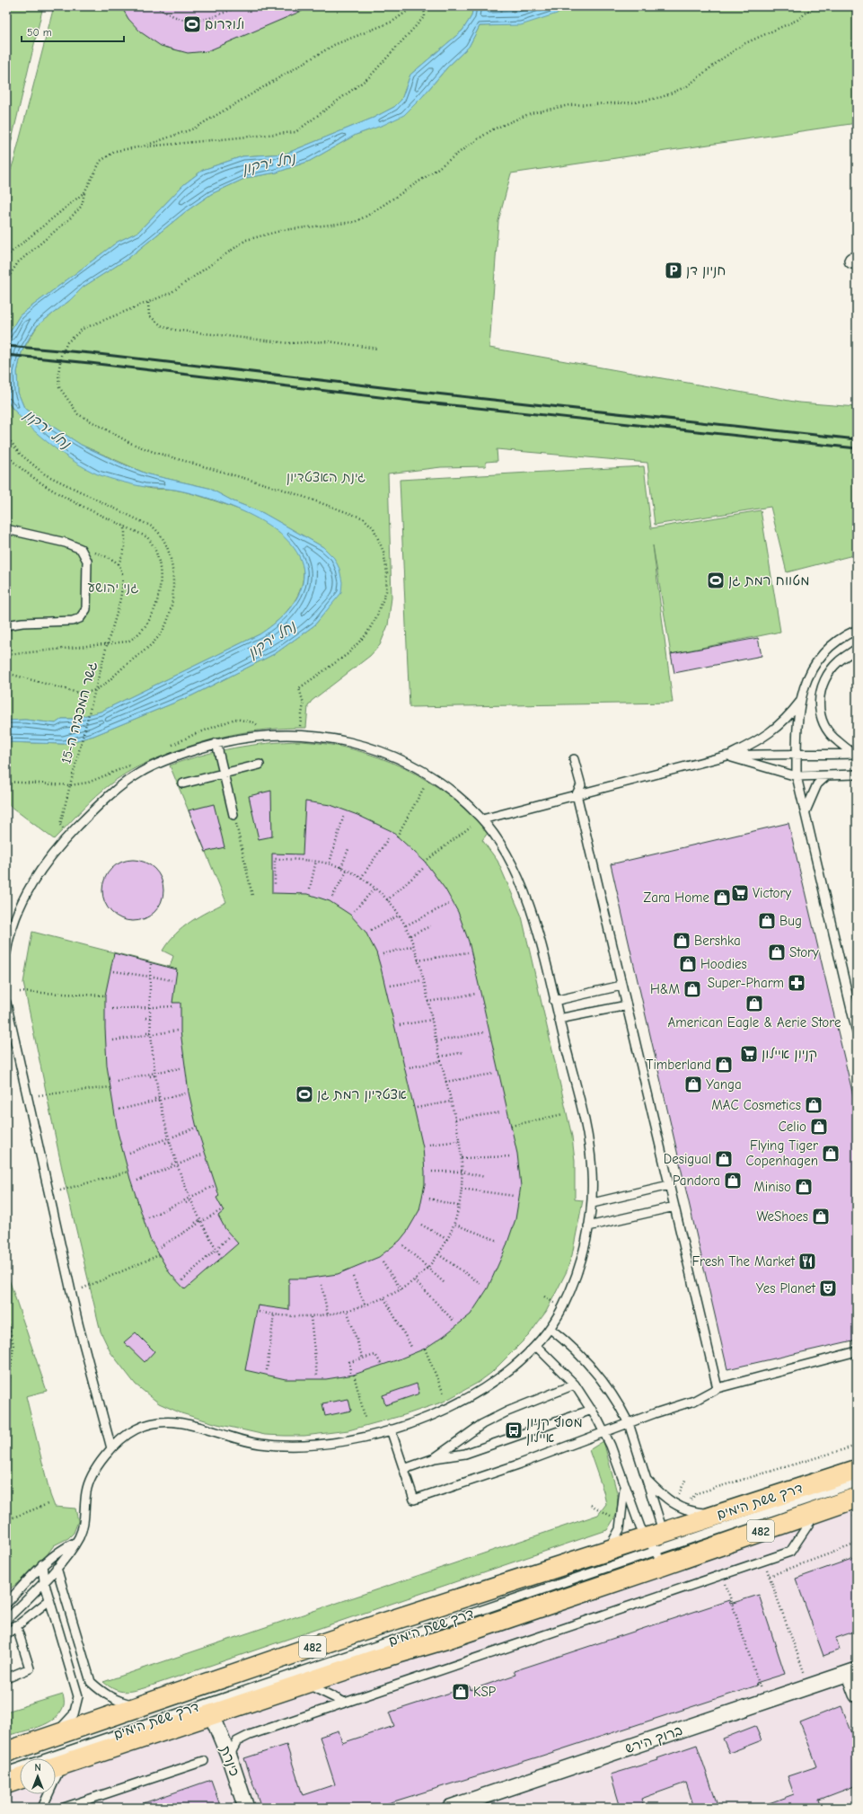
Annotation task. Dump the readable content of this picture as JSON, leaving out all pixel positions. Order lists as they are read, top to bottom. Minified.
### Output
{"streets":{"main road":["דרך ששת הימים","482"],"street":["ברוך הירש","כינרת"],"path":["גשר המכביה ה-15"]},"crossings":[["דרך ששת הימים","כינרת"]],"water":["נחל ירקון"],"parks":["גינת האצטדיון","גני יהושע"],"places":{"sports":["ולודרום","מטווח רמת גן","אצטדיון רמת גן"],"parking":["חניון דן"],"supermarket":["Victory","קניון איילון"],"shop":["Zara Home","Bug","Bershka","Story","Hoodies","H&M","American Eagle & Aerie Store","Timberland","Yanga","MAC Cosmetics","Celio","Flying Tiger Copenhagen","Desigual","Pandora","Miniso","WeShoes","KSP"],"pharmacy":["Super-Pharm"],"restaurant":["Fresh The Market"],"theatre":["Yes Planet"],"bus stop":["מסוף קניון איילון"]},"scale_bar":"50 m","north":"top"}
